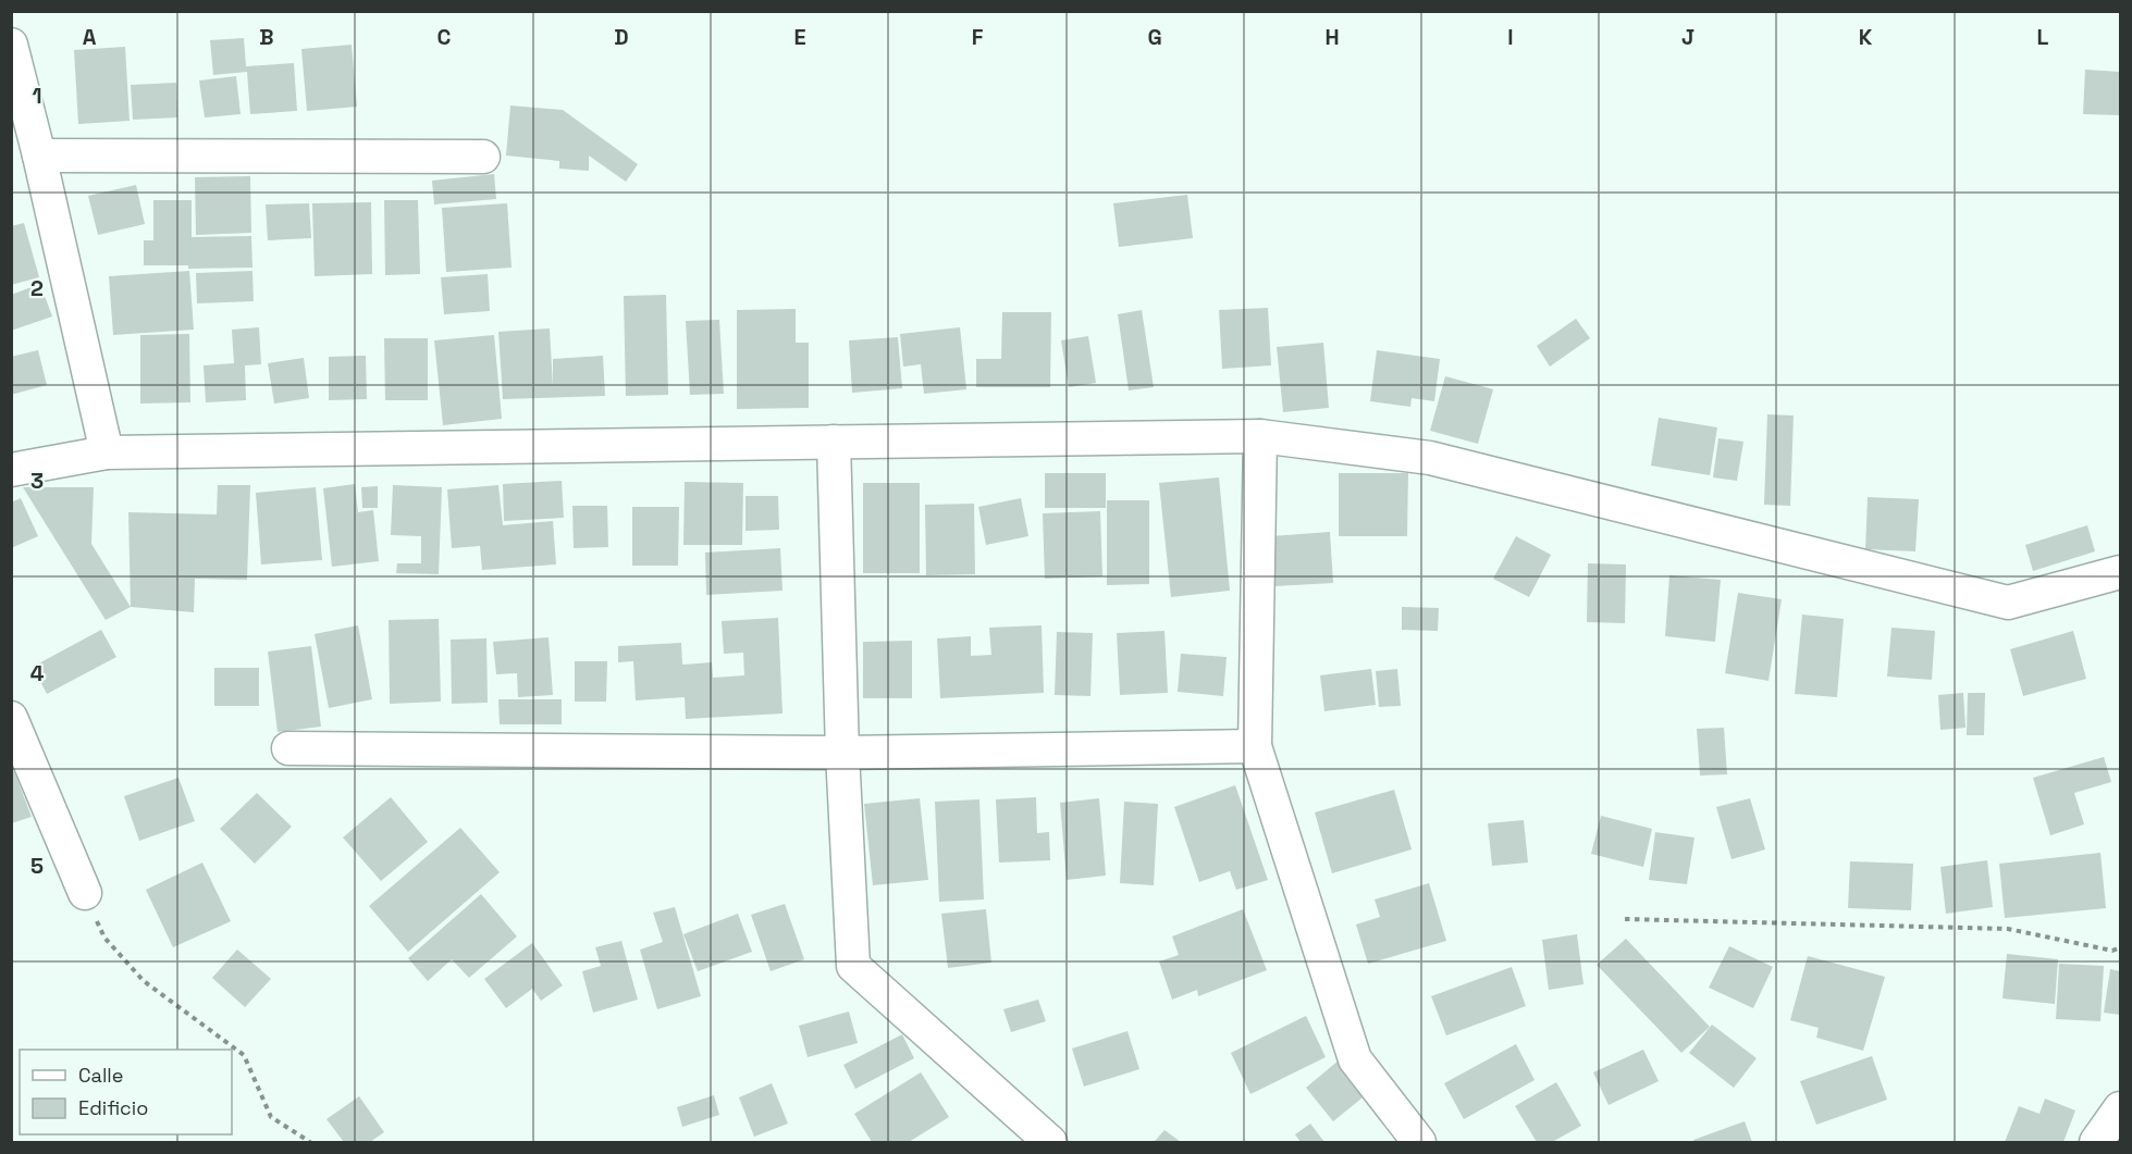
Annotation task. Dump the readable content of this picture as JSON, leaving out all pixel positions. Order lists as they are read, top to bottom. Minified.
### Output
{"legend":["Calle","Edificio"],"grid":{"columns":["A","B","C","D","E","F","G","H","I","J","K","L"],"rows":["1","2","3","4","5"]}}
